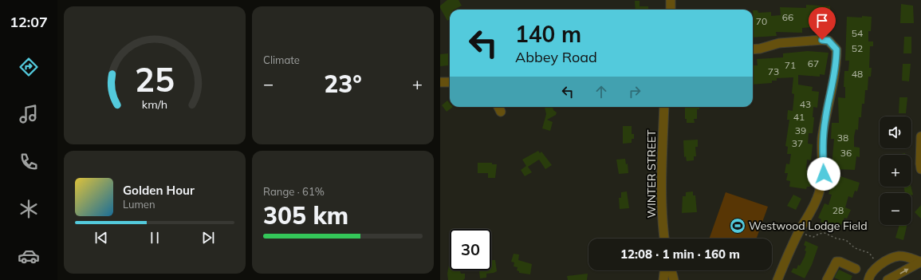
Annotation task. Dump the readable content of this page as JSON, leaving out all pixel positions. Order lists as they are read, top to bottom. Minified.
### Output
{"streets":{"street":["WINTER STREET"]},"places":{"sports":["Westwood Lodge Field"]},"house_numbers":["66","70","54","52","67","71","73","48","43","41","39","38","37","36","28"],"page":{"tabs":"12:07","tile":["Climate",["Range · 61%","305 km"]],"turn":["140 m","Abbey Road"],"heat":["−","23°","+"],"map_buttons":["+","−"],"song":["Golden Hour","Lumen"],"limit":"30","trip":"12:08 · 1 min · 160 m","gauge":["25","km/h"]}}
